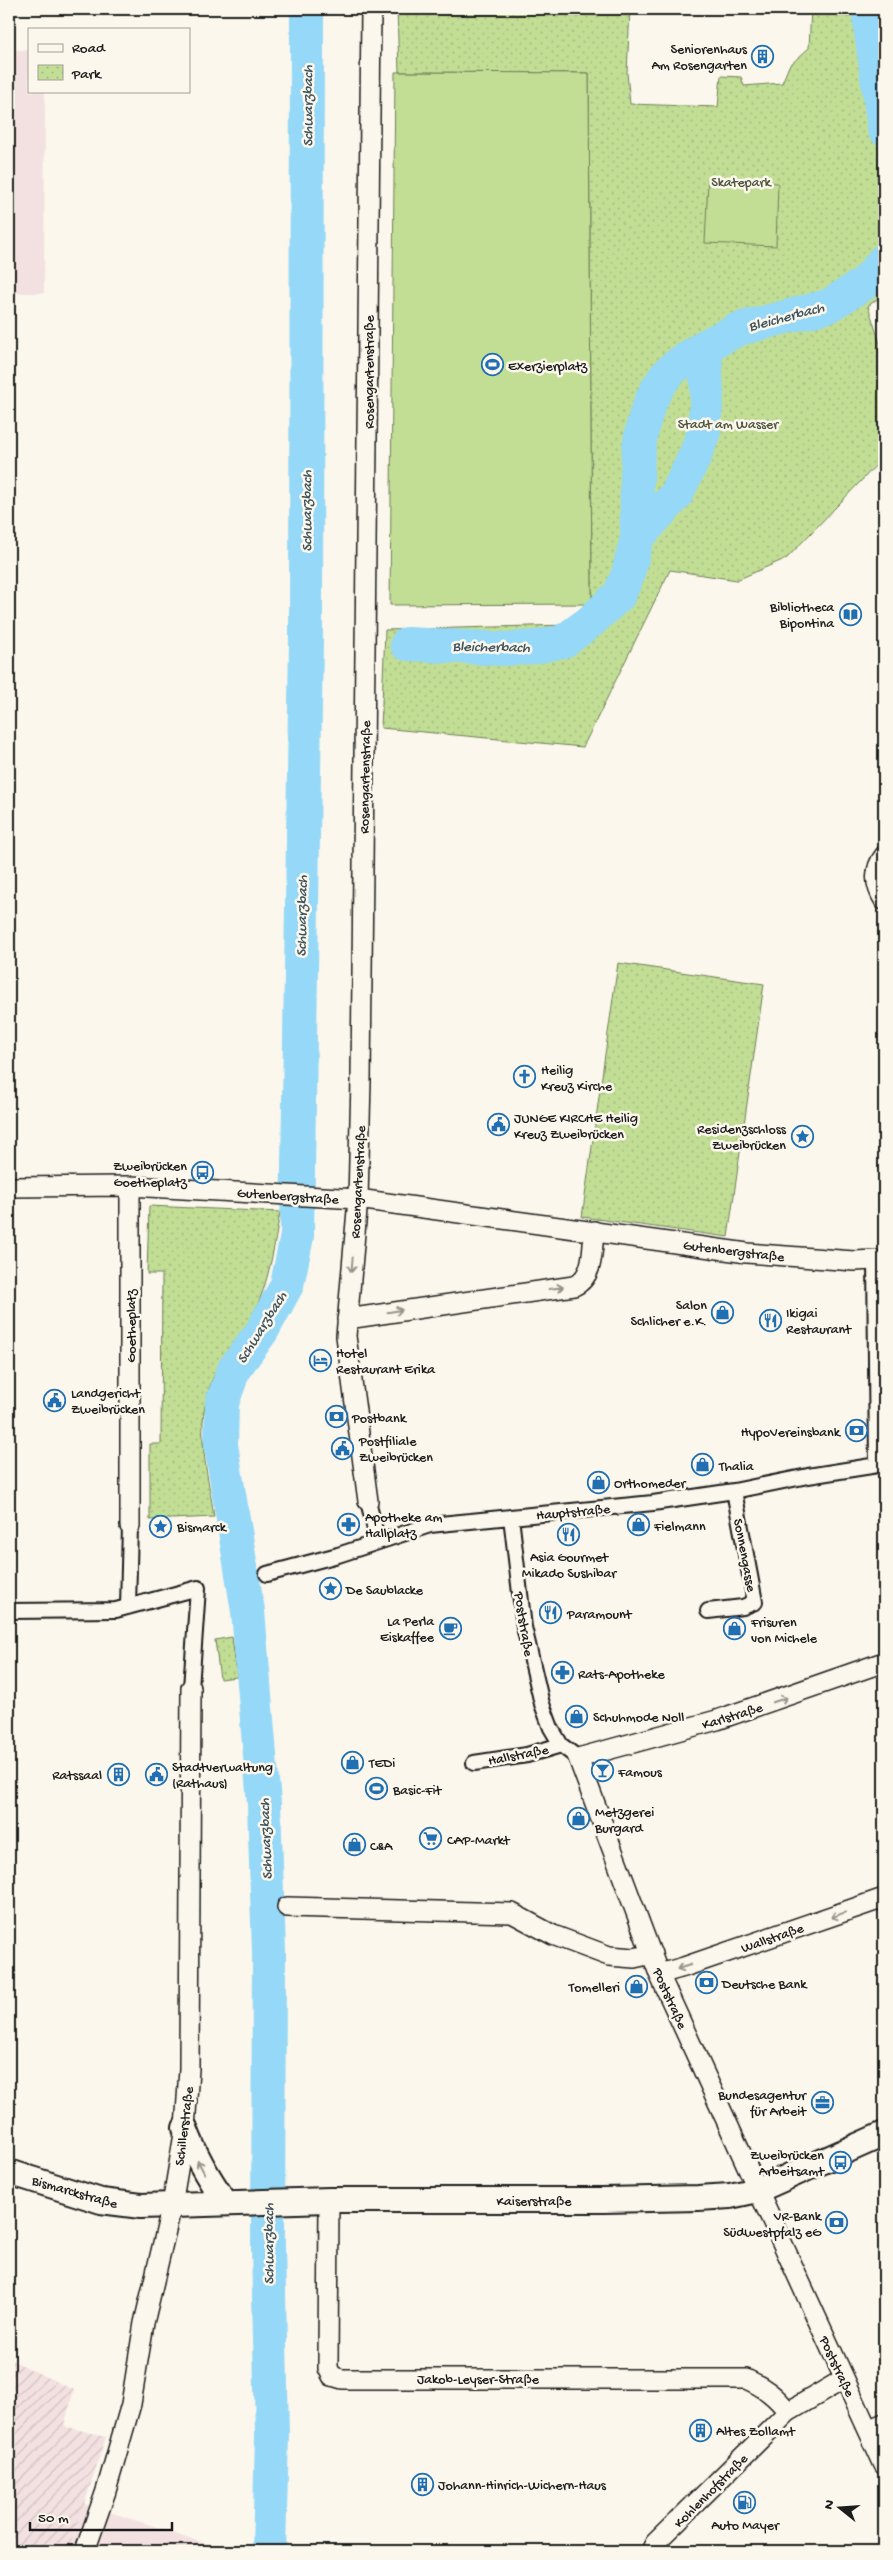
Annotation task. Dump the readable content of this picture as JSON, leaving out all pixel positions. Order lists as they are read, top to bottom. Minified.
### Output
{"streets":{"street":["Rosengartenstraße","Gutenbergstraße","Goetheplatz","Hauptstraße","Sonnengasse","Poststraße","Karlstraße","Hallstraße","Wallstraße","Schillerstraße","Bismarckstraße","Kaiserstraße","Jakob-Leyser-Straße","Kohlenhofstraße"]},"crossings":[["Rosengartenstraße","Gutenbergstraße"],["Rosengartenstraße","Hauptstraße"],["Gutenbergstraße","Goetheplatz"],["Hauptstraße","Sonnengasse"],["Hauptstraße","Poststraße"],["Poststraße","Karlstraße"],["Poststraße","Hallstraße"],["Poststraße","Wallstraße"],["Poststraße","Kaiserstraße"],["Poststraße","Kohlenhofstraße"],["Schillerstraße","Bismarckstraße"],["Schillerstraße","Kaiserstraße"],["Bismarckstraße","Kaiserstraße"],["Kaiserstraße","Jakob-Leyser-Straße"],["Jakob-Leyser-Straße","Kohlenhofstraße"]],"one_way":["Karlstraße","Wallstraße"],"water":["Schwarzbach","Bleicherbach"],"parks":["Skatepark","Stadt am Wasser"],"places":{"building":["Seniorenhaus Am Rosengarten","Ratssaal","Altes Zollamt","Johann-Hinrich-Wichern-Haus"],"sports":["Exerzierplatz","Basic-Fit"],"library":["Bibliotheca Bipontina"],"church":["Heilig Kreuz Kirche"],"public building":["JUNGE KIRCHE Heilig Kreuz Zweibrücken","Landgericht Zweibrücken","Postfiliale Zweibrücken","Stadtverwaltung (Rathaus)"],"place":["Residenzschloss Zweibrücken","Bismarck","De Saublacke"],"bus stop":["Zweibrücken Goetheplatz","Zweibrücken Arbeitsamt"],"shop":["Salon Schlicher e.K.","Thalia","Orthomeder","Fielmann","Frisuren von Michele","Schuhmode Noll","TEDi","Metzgerei Burgard","C&A","Tomelleri"],"restaurant":["Ikigai Restaurant","Asia Gourmet Mikado Sushibar","Paramount"],"hotel":["Hotel Restaurant Erika"],"bank":["Postbank","HypoVereinsbank","Deutsche Bank","VR-Bank Südwestpfalz eG"],"pharmacy":["Apotheke am Hallplatz","Rats-Apotheke"],"cafe":["La Perla Eiskaffee"],"bar":["Famous"],"supermarket":["CAP-Markt"],"office":["Bundesagentur für Arbeit"],"fuel station":["Auto Mayer"]},"legend":["Road","Park"],"scale_bar":"50 m","north":"left"}
